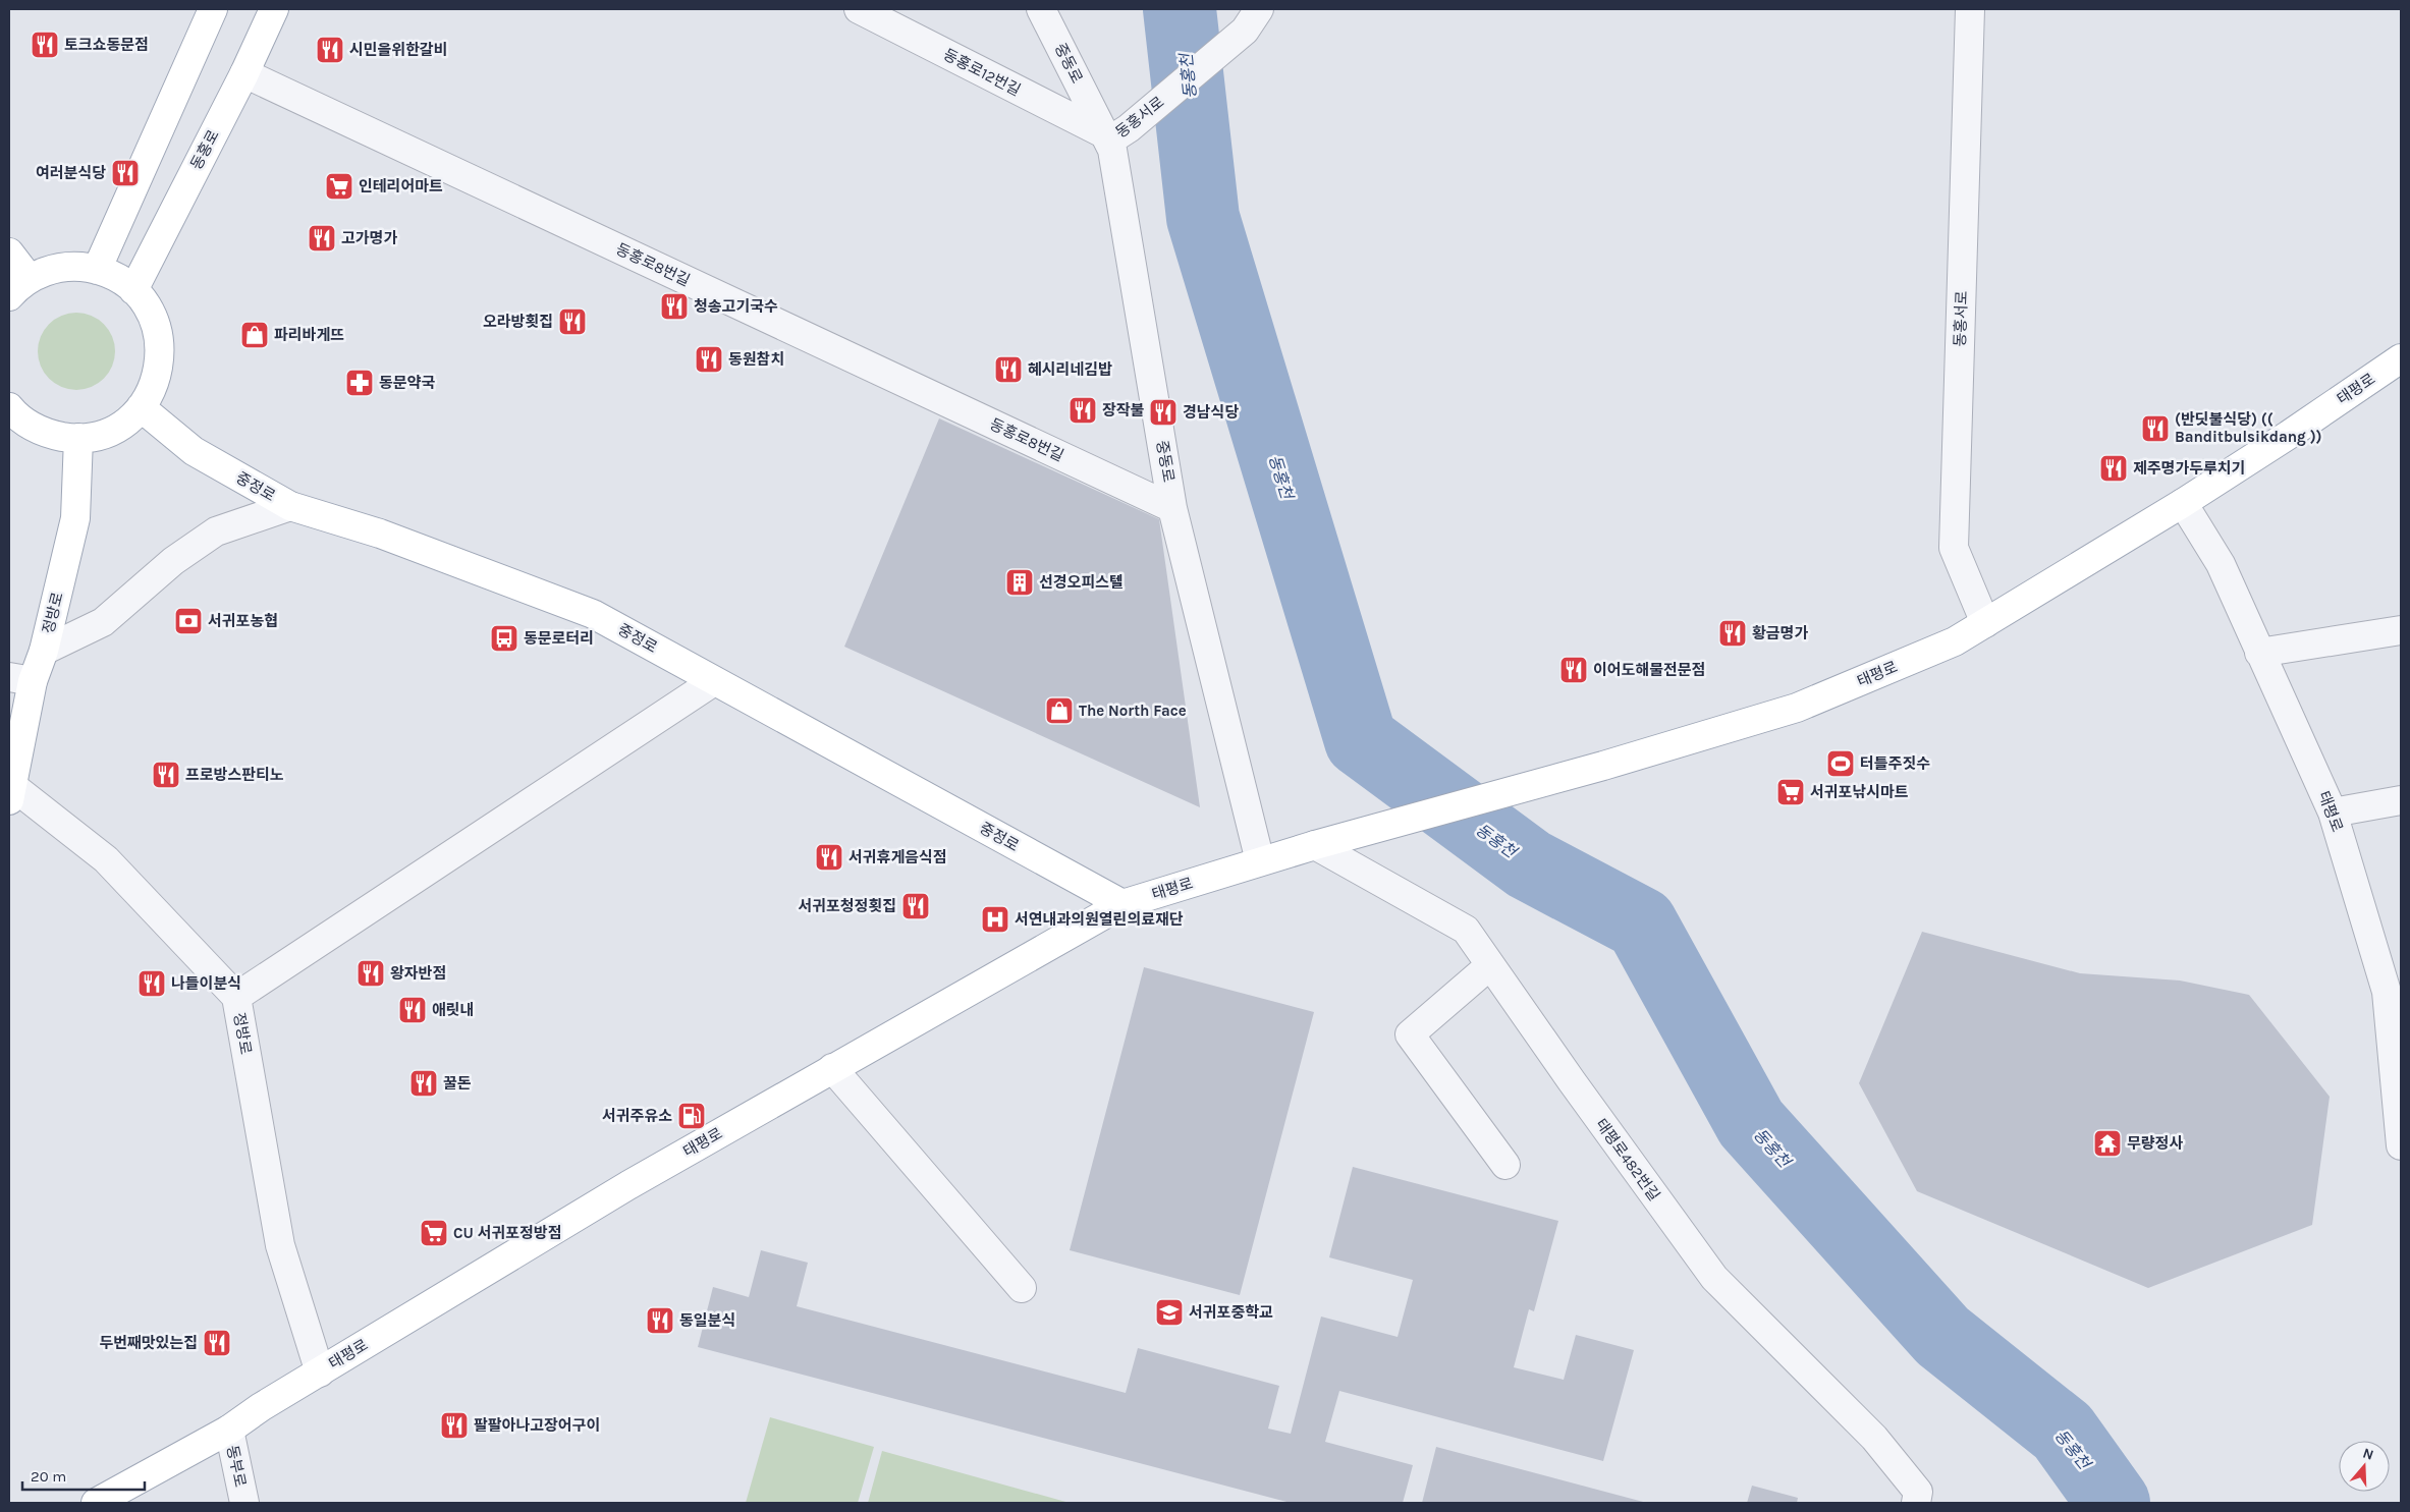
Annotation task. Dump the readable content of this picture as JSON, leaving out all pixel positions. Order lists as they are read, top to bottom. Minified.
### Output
{"streets":{"main road":["동홍로","태평로","중정로","정방로"],"street":["중동로","동홍로12번길","동홍서로","동홍로8번길","태평로482번길","동부로"]},"crossings":[["중동로","동홍로12번길"],["중동로","동홍서로"],["중동로","동홍로8번길"],["중동로","태평로"],["동홍로12번길","동홍서로"],["동홍서로","태평로"],["동홍로","동홍로8번길"],["태평로","중정로"],["태평로","정방로"],["태평로","태평로482번길"],["태평로","동부로"]],"water":["동홍천"],"places":{"restaurant":["토크쇼동문점","시민을위한갈비","여러분식당","고가명가","청송고기국수","오라방횟집","동원참치","혜시리네김밥","장작불","경남식당","(반딧불식당) (( Banditbulsikdang ))","제주명가두루치기","황금명가","이어도해물전문점","프로방스판티노","서귀휴게음식점","서귀포청정횟집","왕자반점","나들이분식","애릿내","꿀돈","동일분식","두번째맛있는집","팔팔아나고장어구이"],"supermarket":["인테리어마트","서귀포낚시마트","CU 서귀포정방점"],"shop":["파리바게뜨","The North Face"],"pharmacy":["동문약국"],"building":["선경오피스텔"],"bank":["서귀포농협"],"bus stop":["동문로터리"],"sports":["터틀주짓수"],"hospital":["서연내과의원열린의료재단"],"fuel station":["서귀주유소"],"temple":["무량정사"],"school or university":["서귀포중학교"]},"scale_bar":"20 m","north":"top"}
